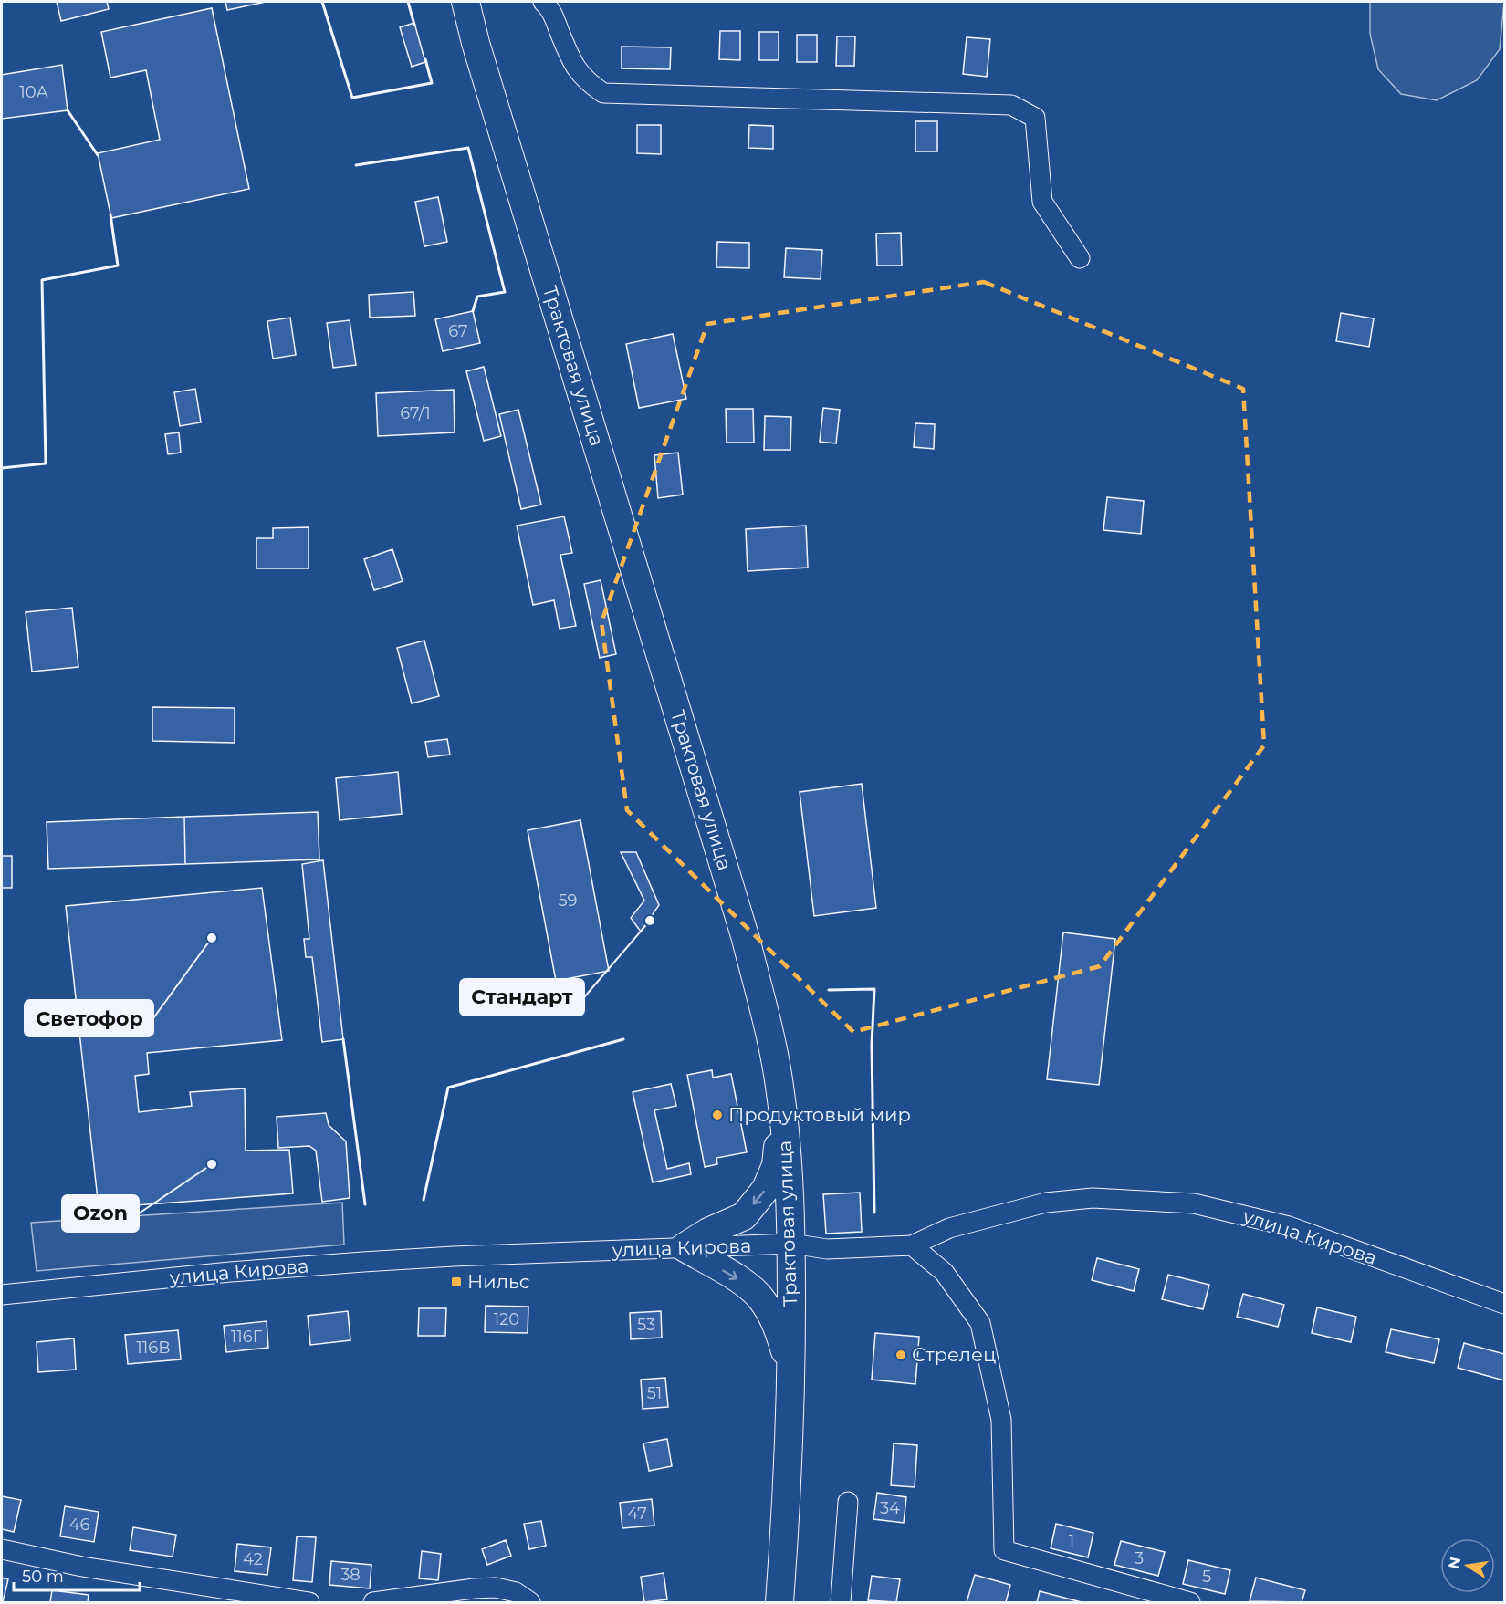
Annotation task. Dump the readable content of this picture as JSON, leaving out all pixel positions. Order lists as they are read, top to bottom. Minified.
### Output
{"streets":{"highway":["Трактовая улица"],"street":["улица Кирова"]},"crossings":[["Трактовая улица","улица Кирова"]],"places":{"other":["Стандарт","Светофор","Продуктовый мир","Ozon","Стрелец"],"transit":["Нильс"]},"house_numbers":["10А","67","67/1","59","120","53","116Г","116В","51","34","47","46","1","3","42","38","5"],"scale_bar":"50 m","north":"left"}
